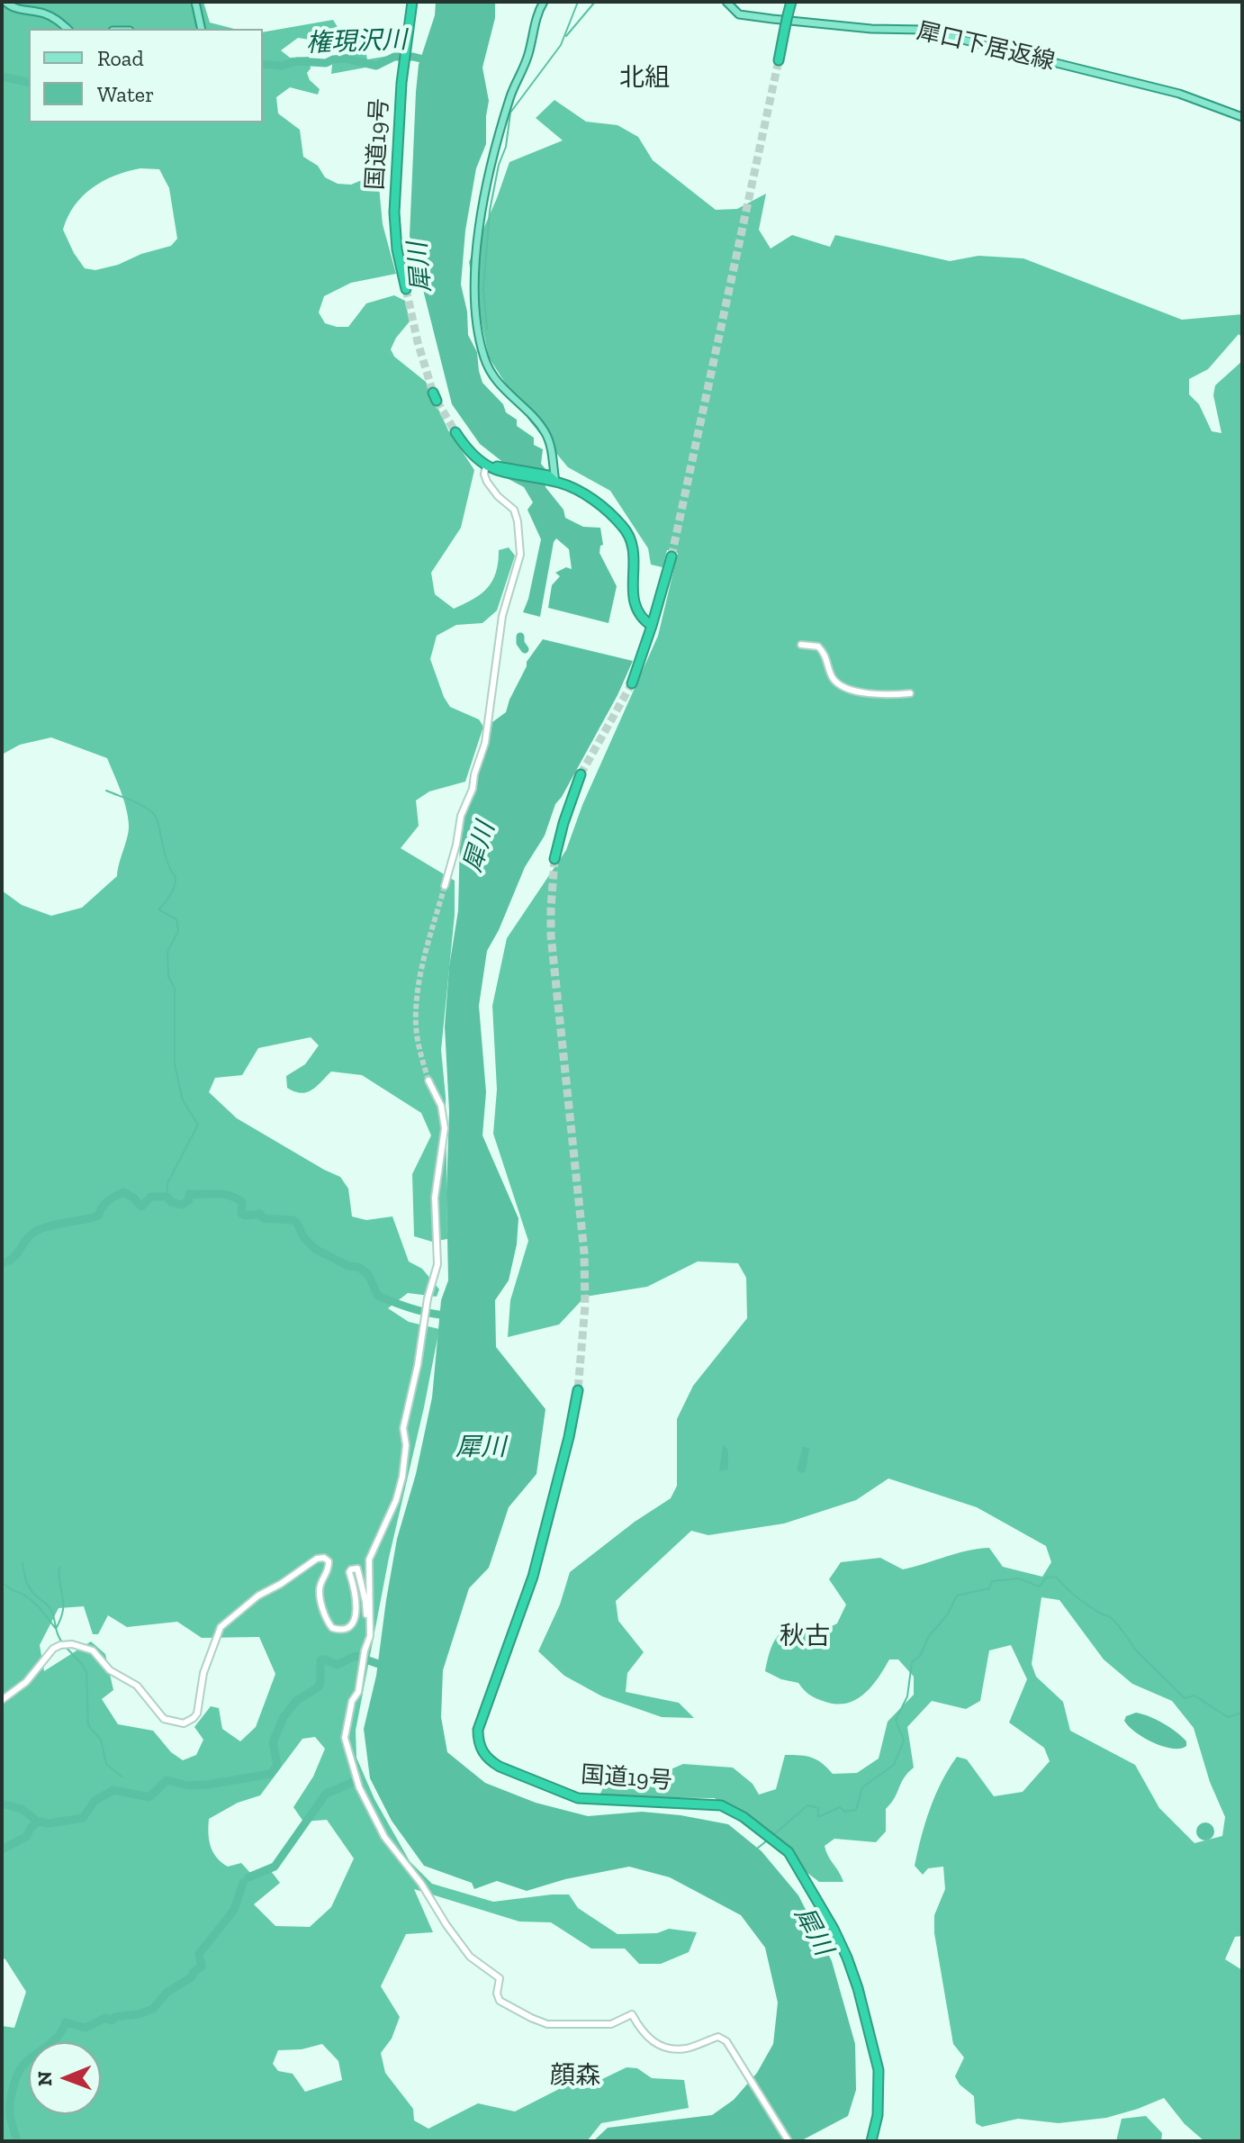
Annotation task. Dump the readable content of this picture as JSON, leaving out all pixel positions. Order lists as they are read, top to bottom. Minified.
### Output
{"streets":{"highway":["国道19号"],"main road":["犀口下居返線"]},"districts":["北組","秋古","顔森"],"water":["権現沢川","犀川"],"legend":["Road","Water"],"north":"left"}
